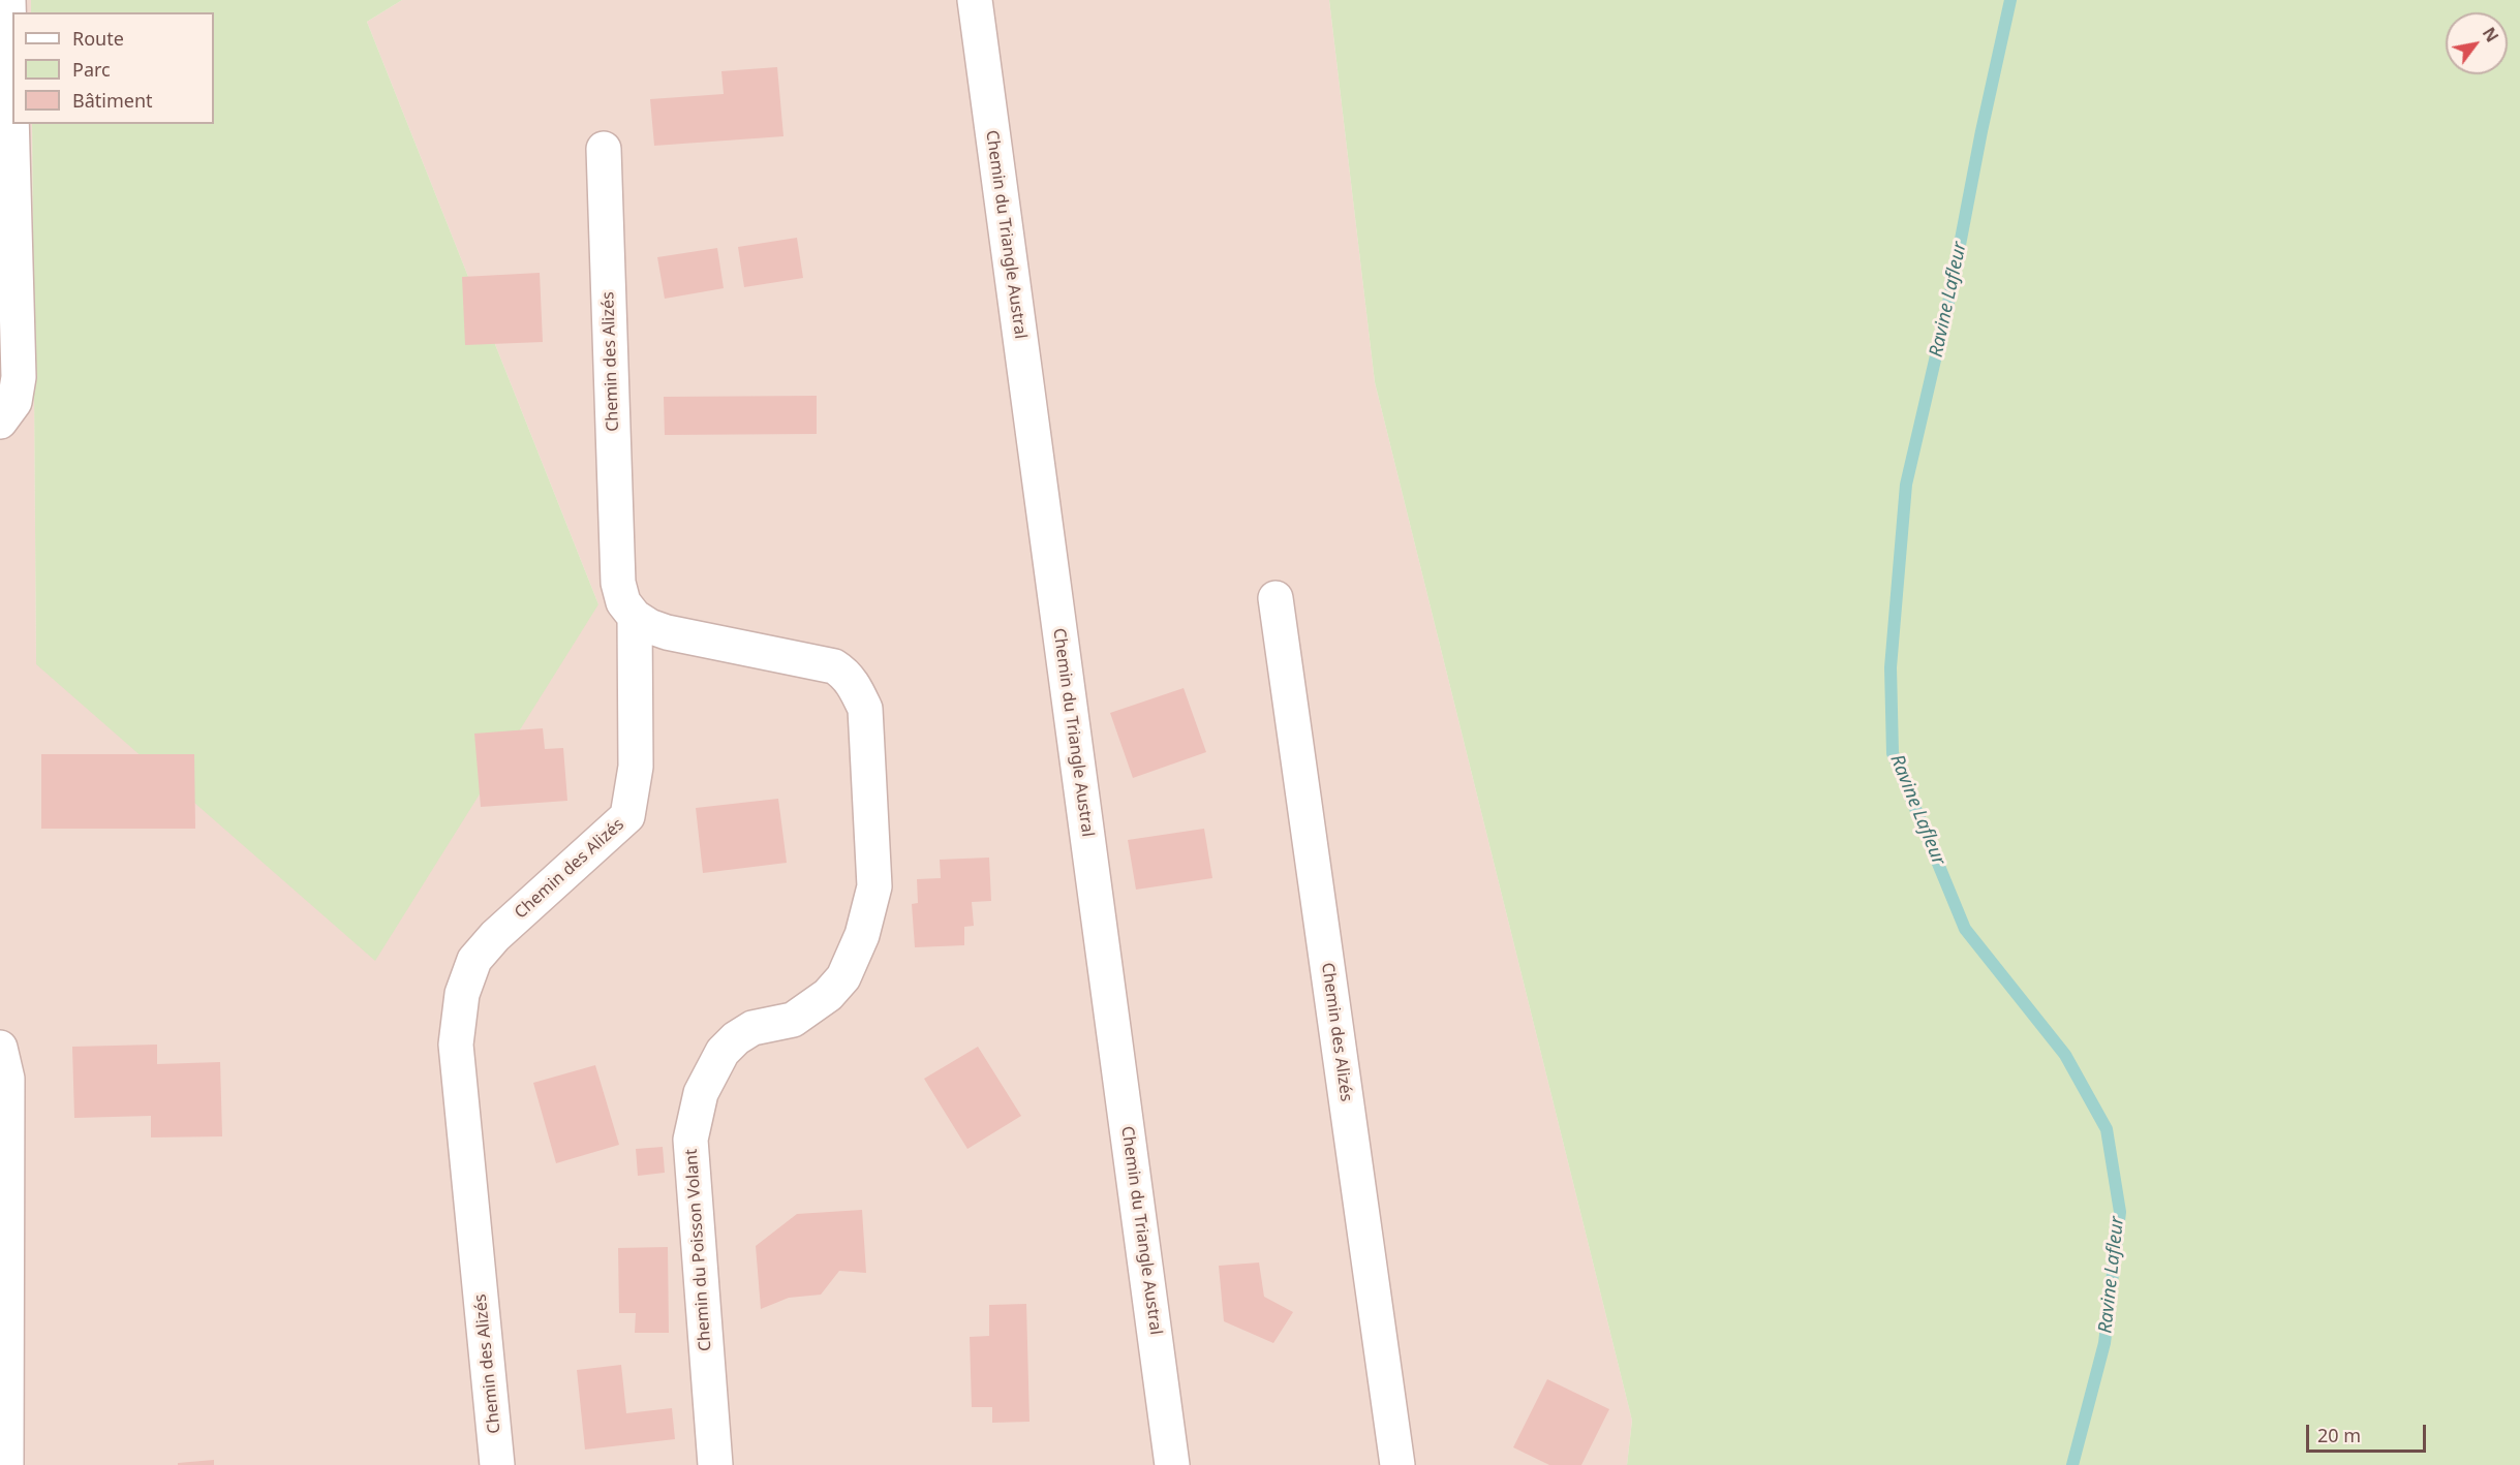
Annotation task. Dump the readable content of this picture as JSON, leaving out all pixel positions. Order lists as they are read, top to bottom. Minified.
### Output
{"streets":{"street":["Chemin du Triangle Austral","Chemin des Alizés","Chemin du Poisson Volant"]},"crossings":[["Chemin des Alizés","Chemin du Poisson Volant"]],"water":["Ravine Lafleur"],"legend":["Route","Parc","Bâtiment"],"scale_bar":"20 m","north":"top right"}
